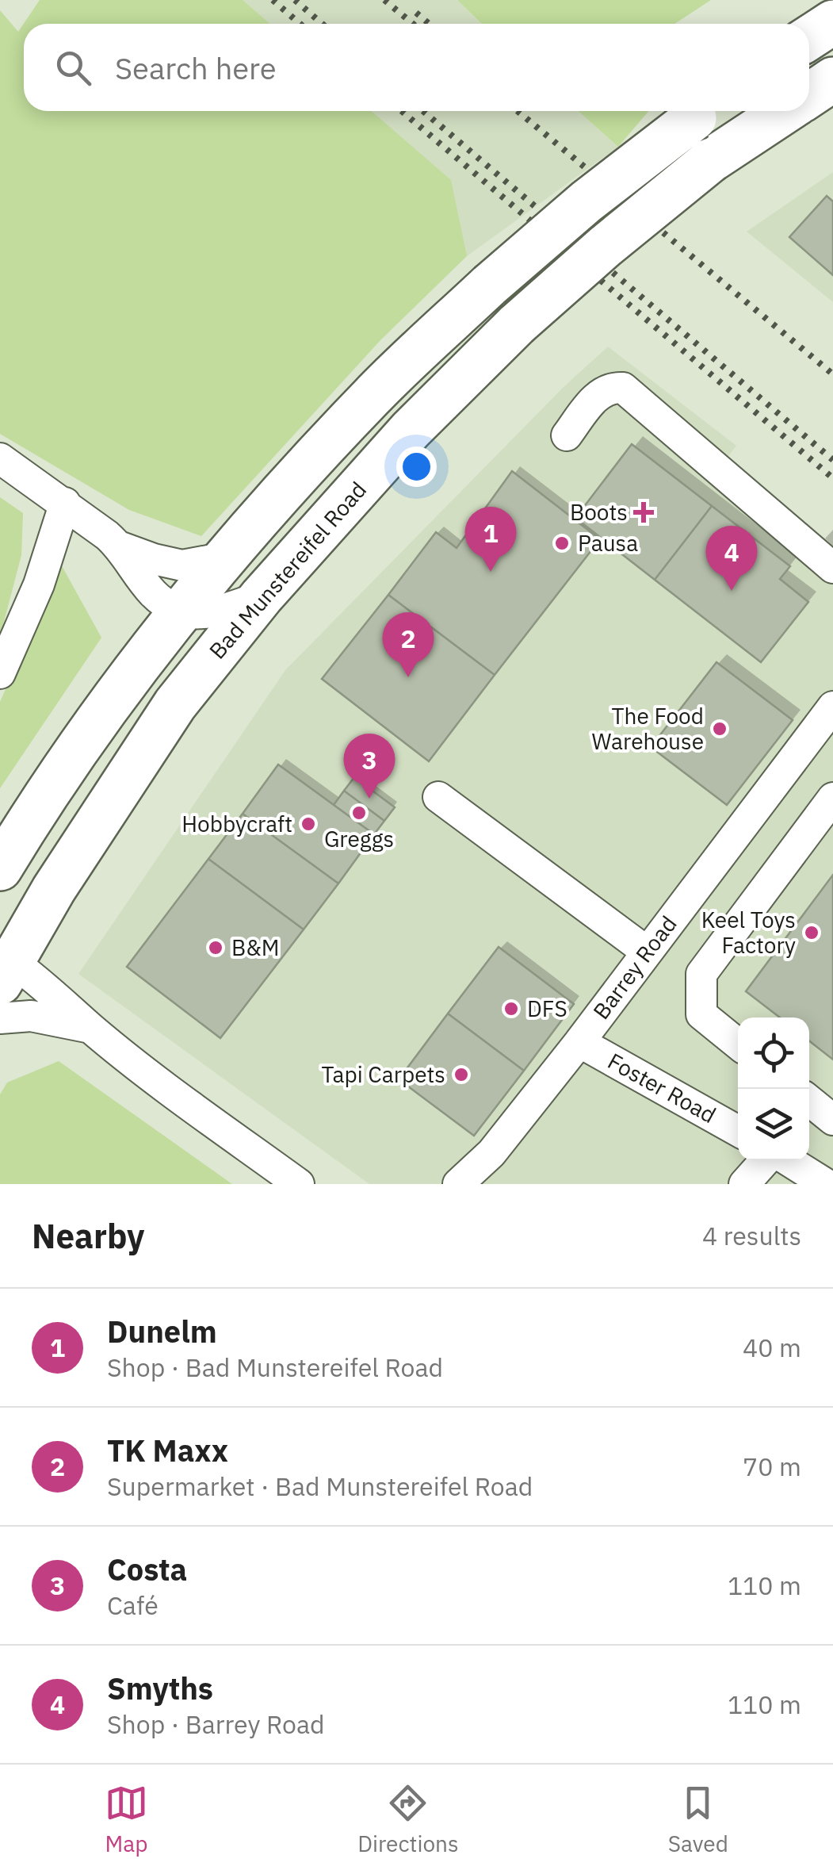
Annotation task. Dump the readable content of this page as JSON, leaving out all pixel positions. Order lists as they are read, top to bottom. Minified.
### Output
{"streets":{"highway":["Bad Munstereifel Road"],"street":["Barrey Road","Foster Road"]},"crossings":[["Barrey Road","Foster Road"]],"places":{"health":["Boots"],"other":["Pausa","The Food Warehouse","Greggs","Hobbycraft","Keel Toys Factory","B&M","DFS","Tapi Carpets"]},"page":{"search":"Search here","pins":["1","4","2","3"],"heading":["Nearby","4 results"],"list":[{"mark":"1","name":"Dunelm","note":"Shop · Bad Munstereifel Road","value":"40 m"},{"mark":"2","name":"TK Maxx","note":"Supermarket · Bad Munstereifel Road","value":"70 m"},{"mark":"3","name":"Costa","note":"Café","value":"110 m"},{"mark":"4","name":"Smyths","note":"Shop · Barrey Road","value":"110 m"}],"nav":["Map","Directions","Saved"]}}
